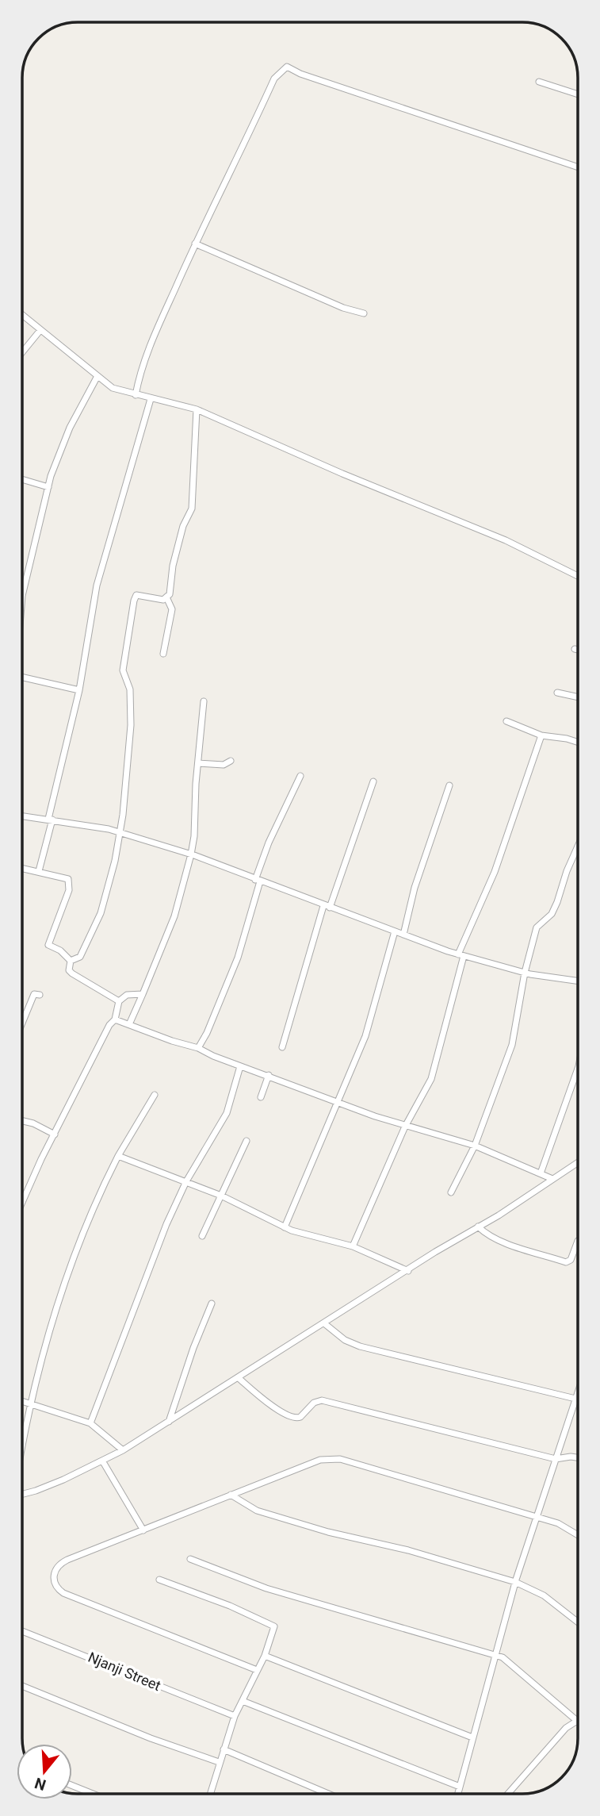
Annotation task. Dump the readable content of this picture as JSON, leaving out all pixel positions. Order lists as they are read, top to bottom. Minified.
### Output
{"streets":{"street":["Njanji Street"]},"north":"bottom"}
